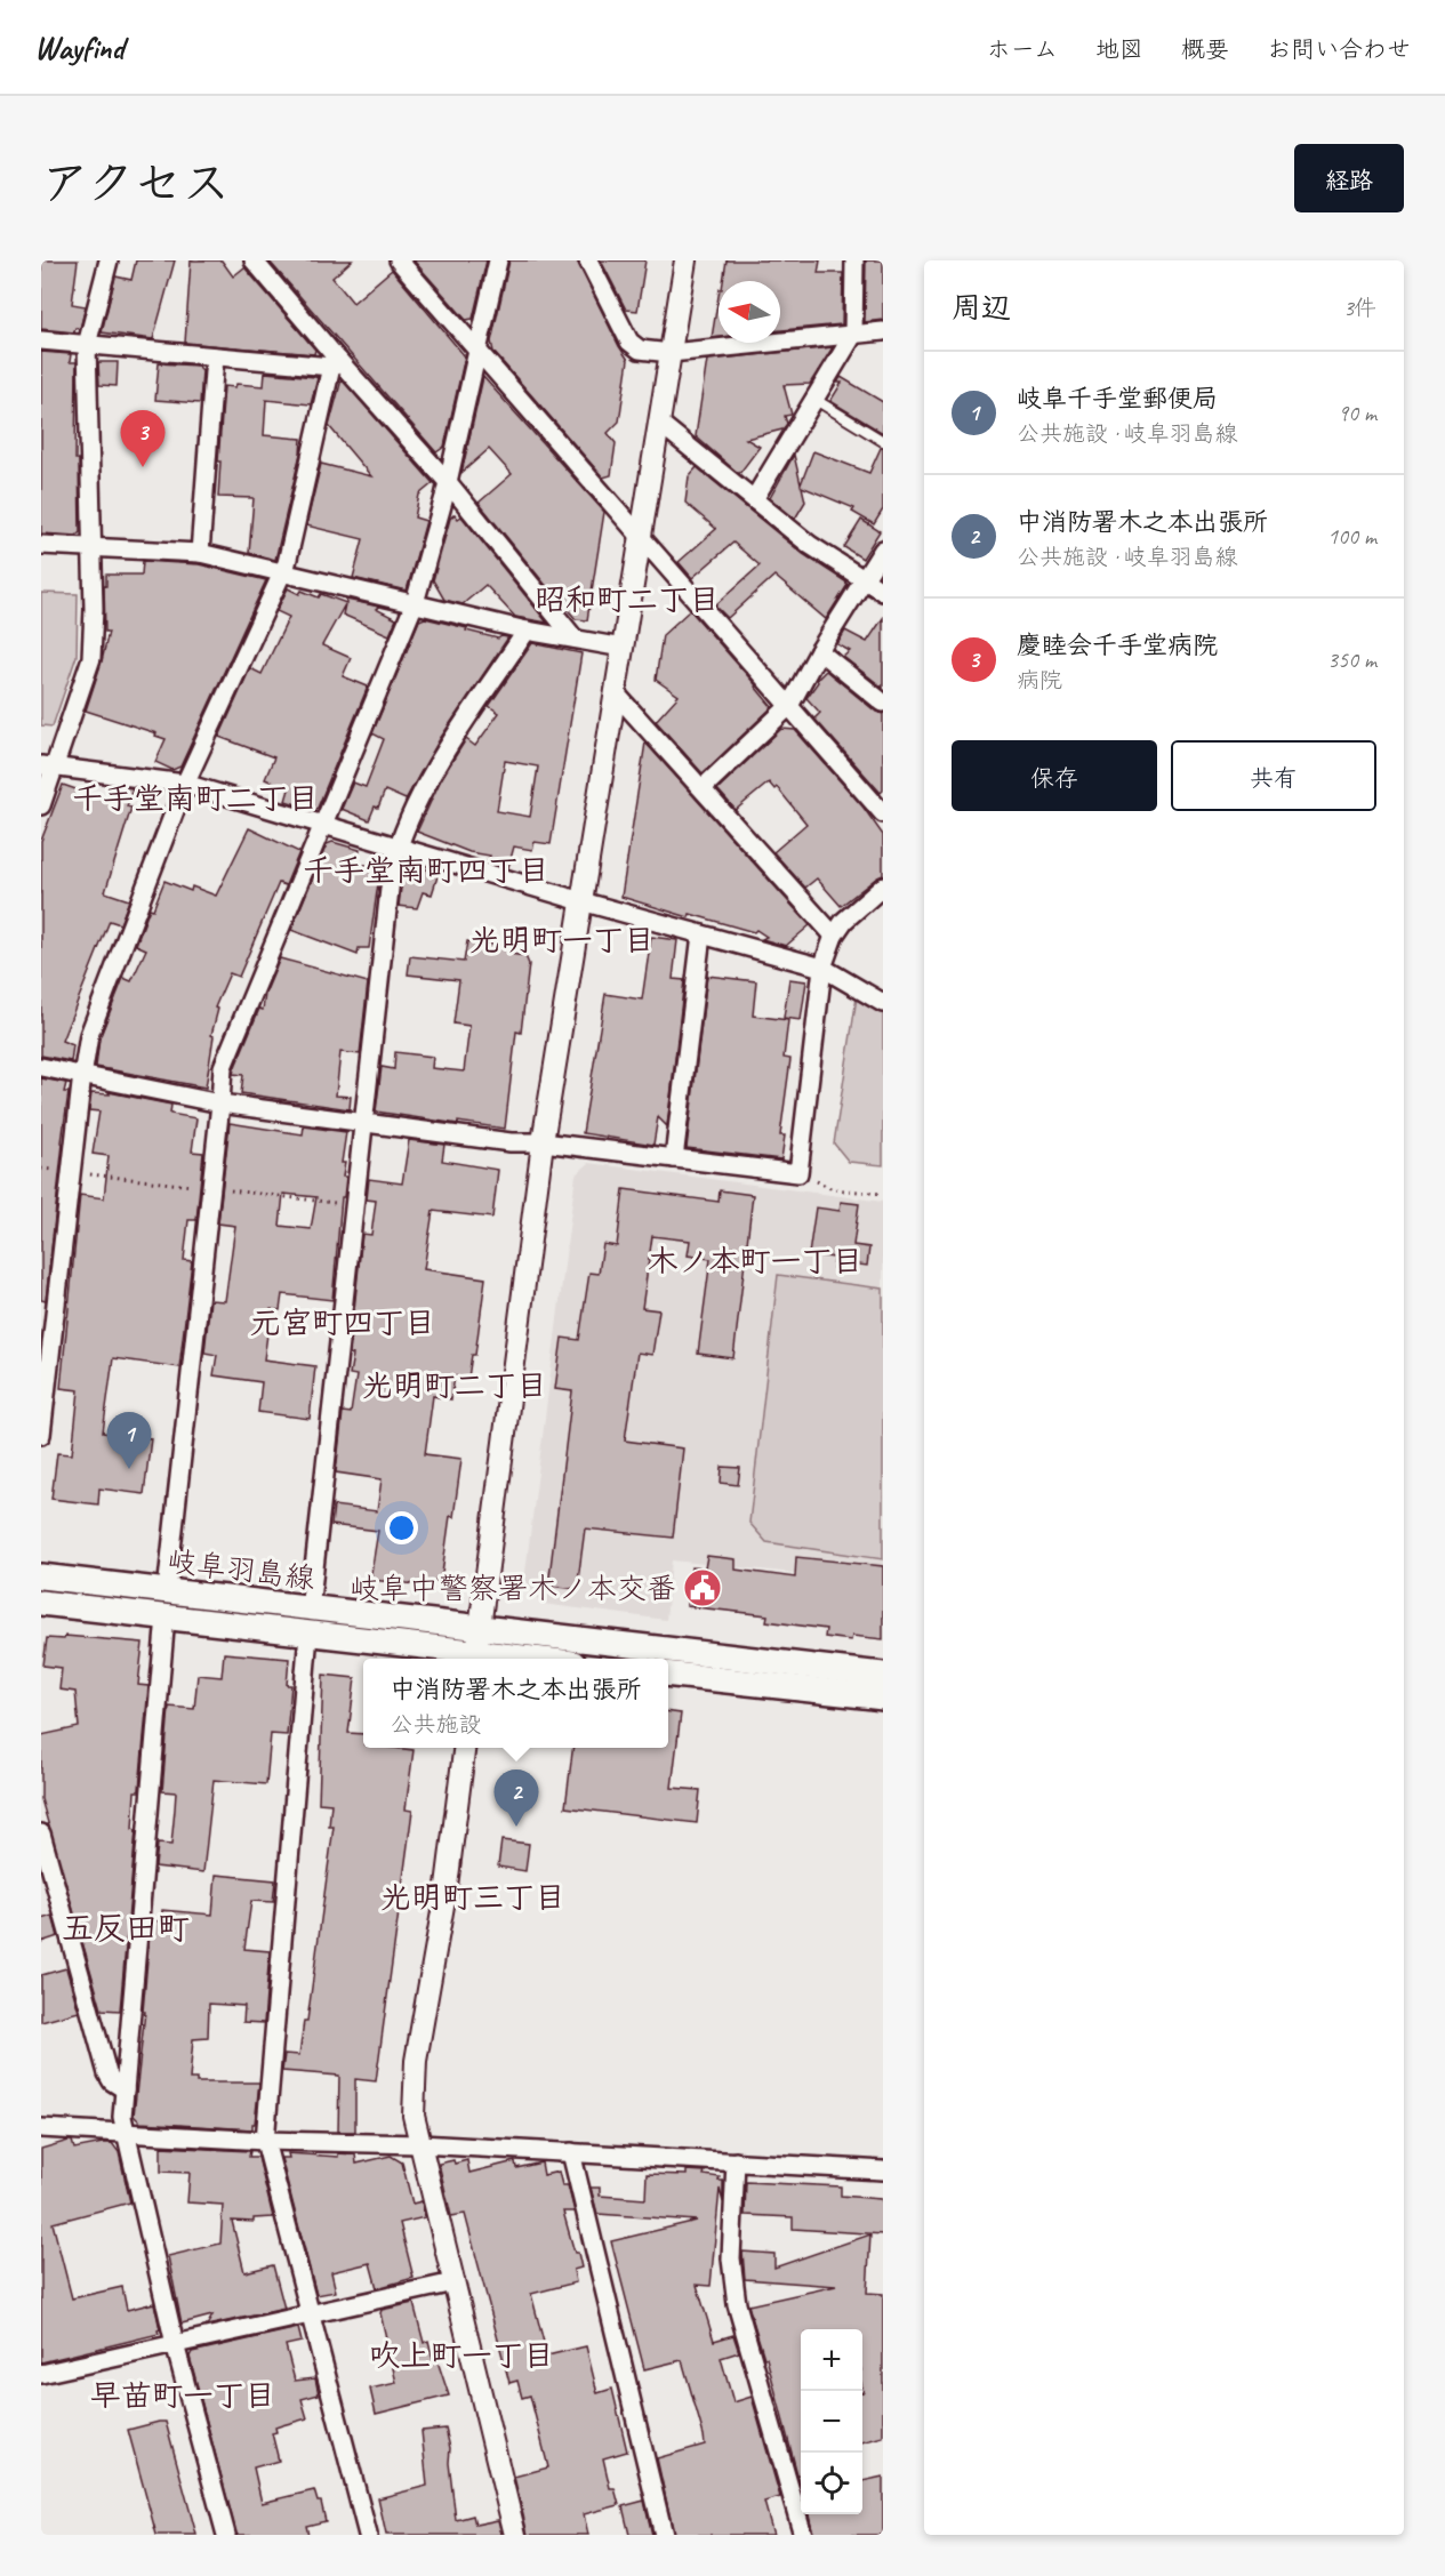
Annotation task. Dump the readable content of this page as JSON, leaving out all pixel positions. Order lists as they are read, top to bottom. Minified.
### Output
{"streets":{"main road":["岐阜羽島線"]},"districts":["昭和町二丁目","千手堂南町二丁目","千手堂南町四丁目","光明町一丁目","木ノ本町一丁目","元宮町四丁目","光明町二丁目","光明町三丁目","五反田町","吹上町一丁目","早苗町一丁目"],"places":{"public building":["岐阜中警察署木ノ本交番"]},"north":"left","page":{"header":"Wayfind","nav":["ホーム","地図","概要","お問い合わせ"],"title":"アクセス","buttons":["経路",["保存","共有"]],"heading":["周辺","3件"],"list":[{"mark":"1","name":"岐阜千手堂郵便局","note":"公共施設 · 岐阜羽島線","value":"90 m"},{"mark":"2","name":"中消防署木之本出張所","note":"公共施設 · 岐阜羽島線","value":"100 m"},{"mark":"3","name":"慶睦会千手堂病院","note":"病院","value":"350 m"}],"pins":["3","1","2"],"popup":["中消防署木之本出張所","公共施設"],"map_buttons":["+","−"]}}
